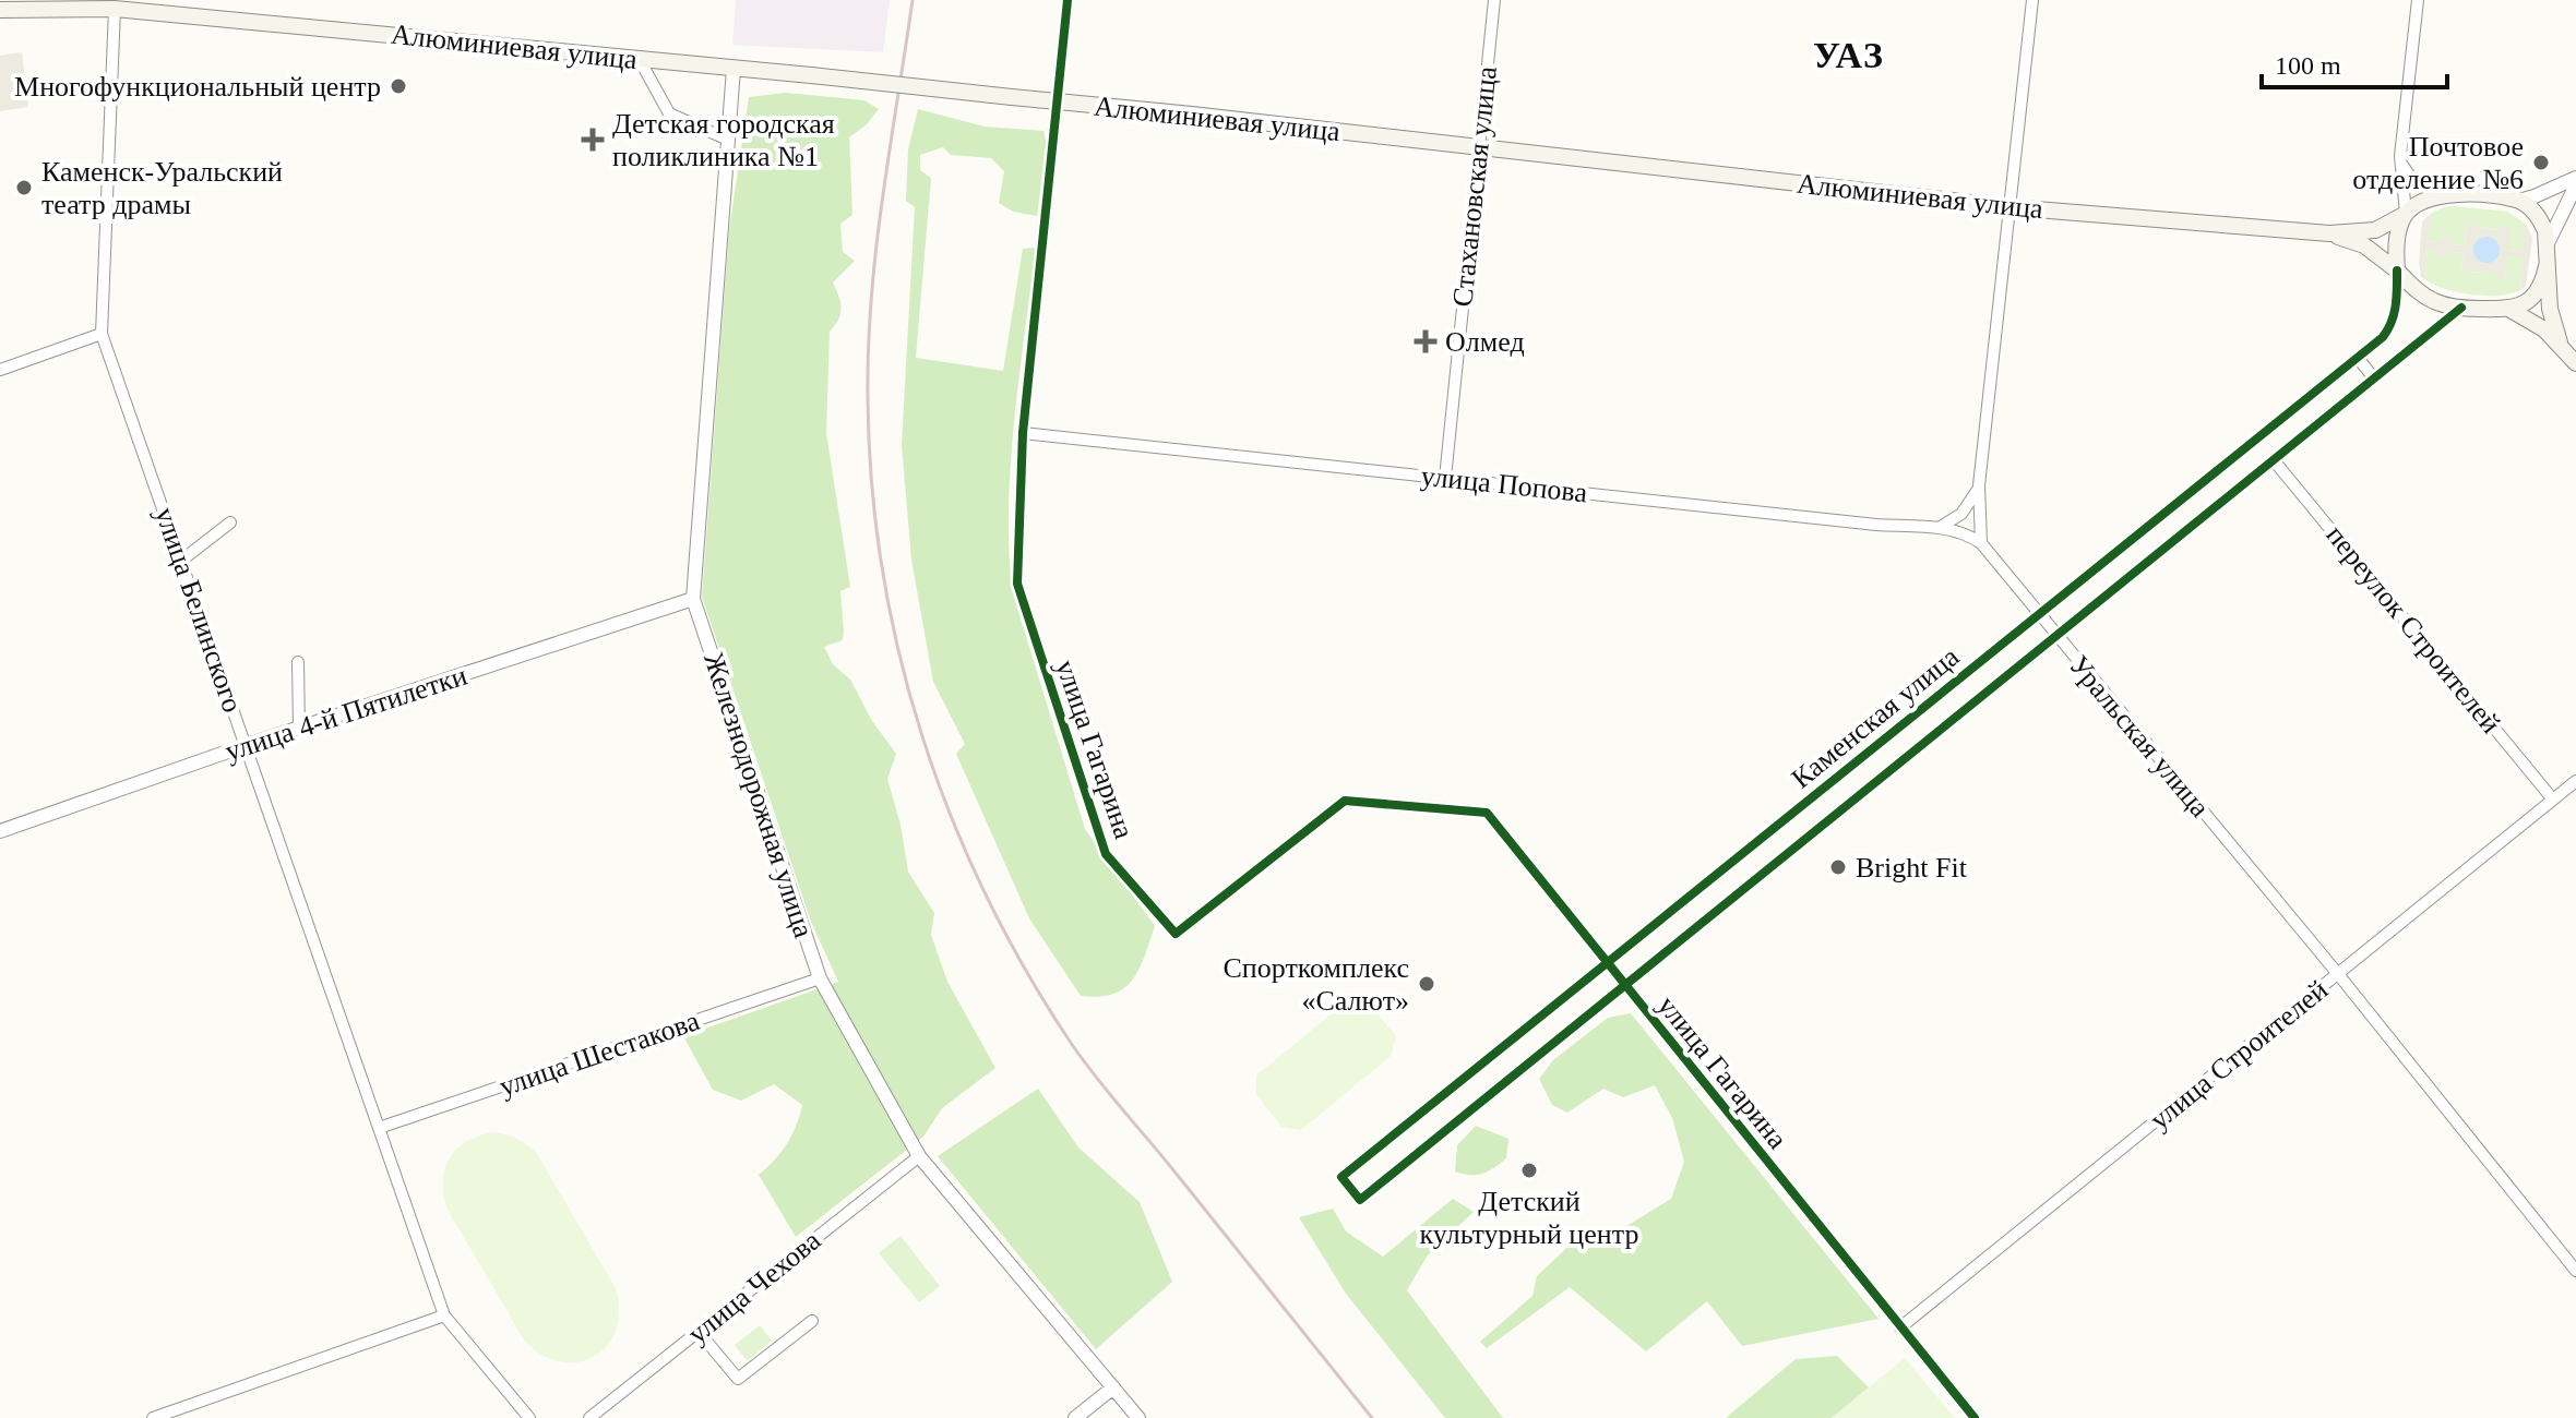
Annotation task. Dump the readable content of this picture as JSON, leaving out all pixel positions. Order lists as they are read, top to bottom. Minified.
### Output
{"streets":{"main road":["Алюминиевая улица"],"street":["Стахановская улица","улица Попова","улица Белинского","переулок Строителей","улица 4-й Пятилетки","Каменская улица","Уральская улица","улица Гагарина","Железнодорожная улица","улица Шестакова","улица Строителей","улица Чехова"]},"crossings":[["Алюминиевая улица","Стахановская улица"],["Алюминиевая улица","улица Белинского"],["Алюминиевая улица","улица Гагарина"],["Алюминиевая улица","Железнодорожная улица"],["Стахановская улица","улица Попова"],["улица Попова","Уральская улица"],["улица Попова","улица Гагарина"],["улица Белинского","улица 4-й Пятилетки"],["улица Белинского","улица Шестакова"],["переулок Строителей","Каменская улица"],["переулок Строителей","улица Строителей"],["улица 4-й Пятилетки","Железнодорожная улица"],["Каменская улица","Уральская улица"],["Каменская улица","улица Гагарина"],["Уральская улица","улица Строителей"],["улица Гагарина","улица Строителей"],["Железнодорожная улица","улица Шестакова"],["Железнодорожная улица","улица Чехова"]],"districts":["УАЗ"],"places":{"other":["Многофункциональный центр","Почтовое отделение №6","Каменск-Уральский театр драмы","Bright Fit","Спорткомплекс «Салют»","Детский культурный центр"],"health":["Детская городская поликлиника №1","Олмед"]},"scale_bar":"100 m"}
